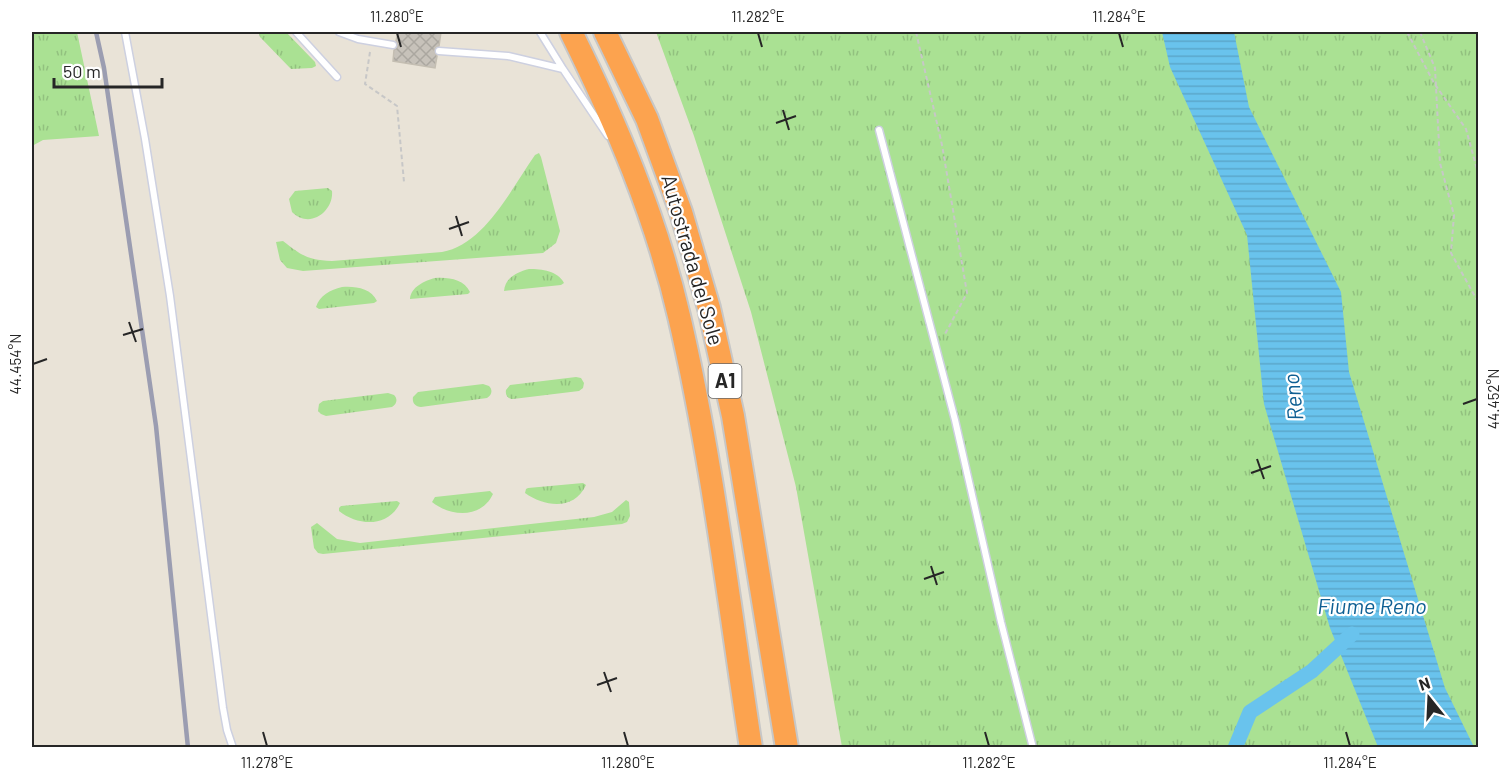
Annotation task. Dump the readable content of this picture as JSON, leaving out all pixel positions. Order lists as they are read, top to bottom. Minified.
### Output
{"streets":{"highway":["Autostrada del Sole","A1"]},"water":["Reno","Fiume Reno"],"scale_bar":"50 m","north":"top","coordinates":["11.280°E","11.282°E","11.284°E","44.454°N","44.452°N","11.278°E"]}
